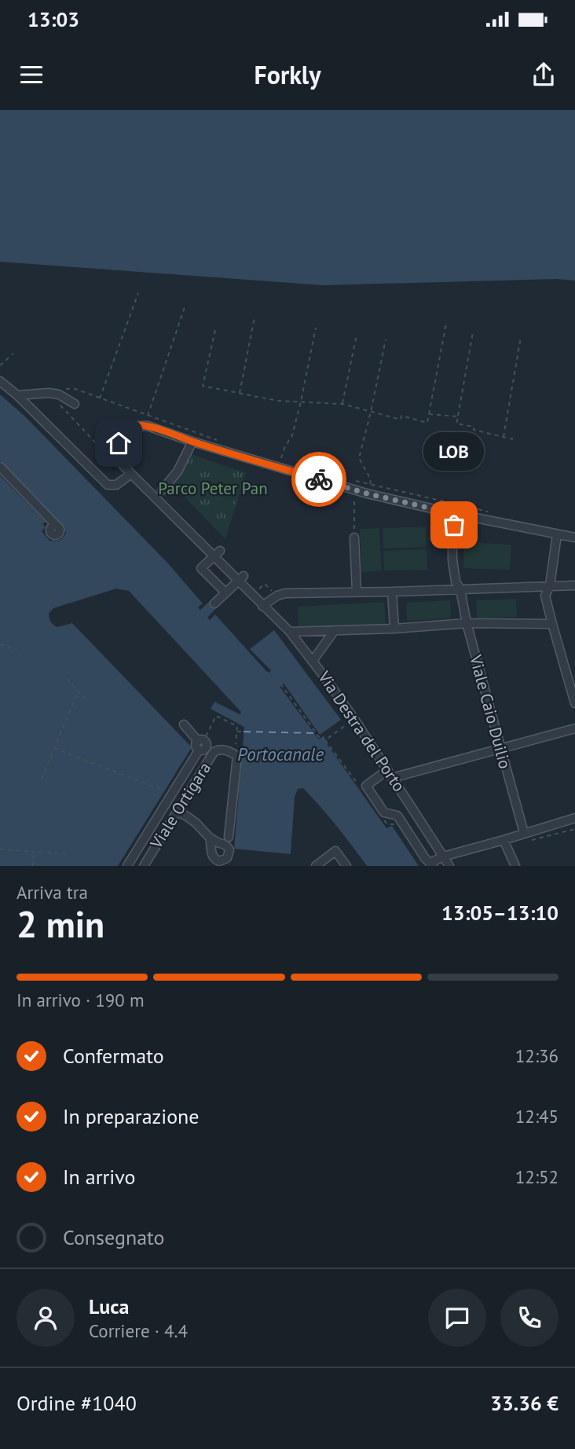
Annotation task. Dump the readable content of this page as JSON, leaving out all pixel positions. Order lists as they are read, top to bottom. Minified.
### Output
{"streets":{"street":["Viale Caio Duilio","Via Destra del Porto","Viale Ortigara"]},"water":["Portocanale"],"parks":["Parco Peter Pan"],"places":["LOB"],"page":{"status":"13:03","header":"Forkly","bubble":"LOB","heading":["2 min","Arriva tra","13:05–13:10"],"panel":["Luca","Corriere · 4.4","Ordine #1040","33.36 €"],"bar":"In arrivo · 190 m","list":[["Confermato","12:36"],["In preparazione","12:45"],["In arrivo","12:52"],"Consegnato"]}}
